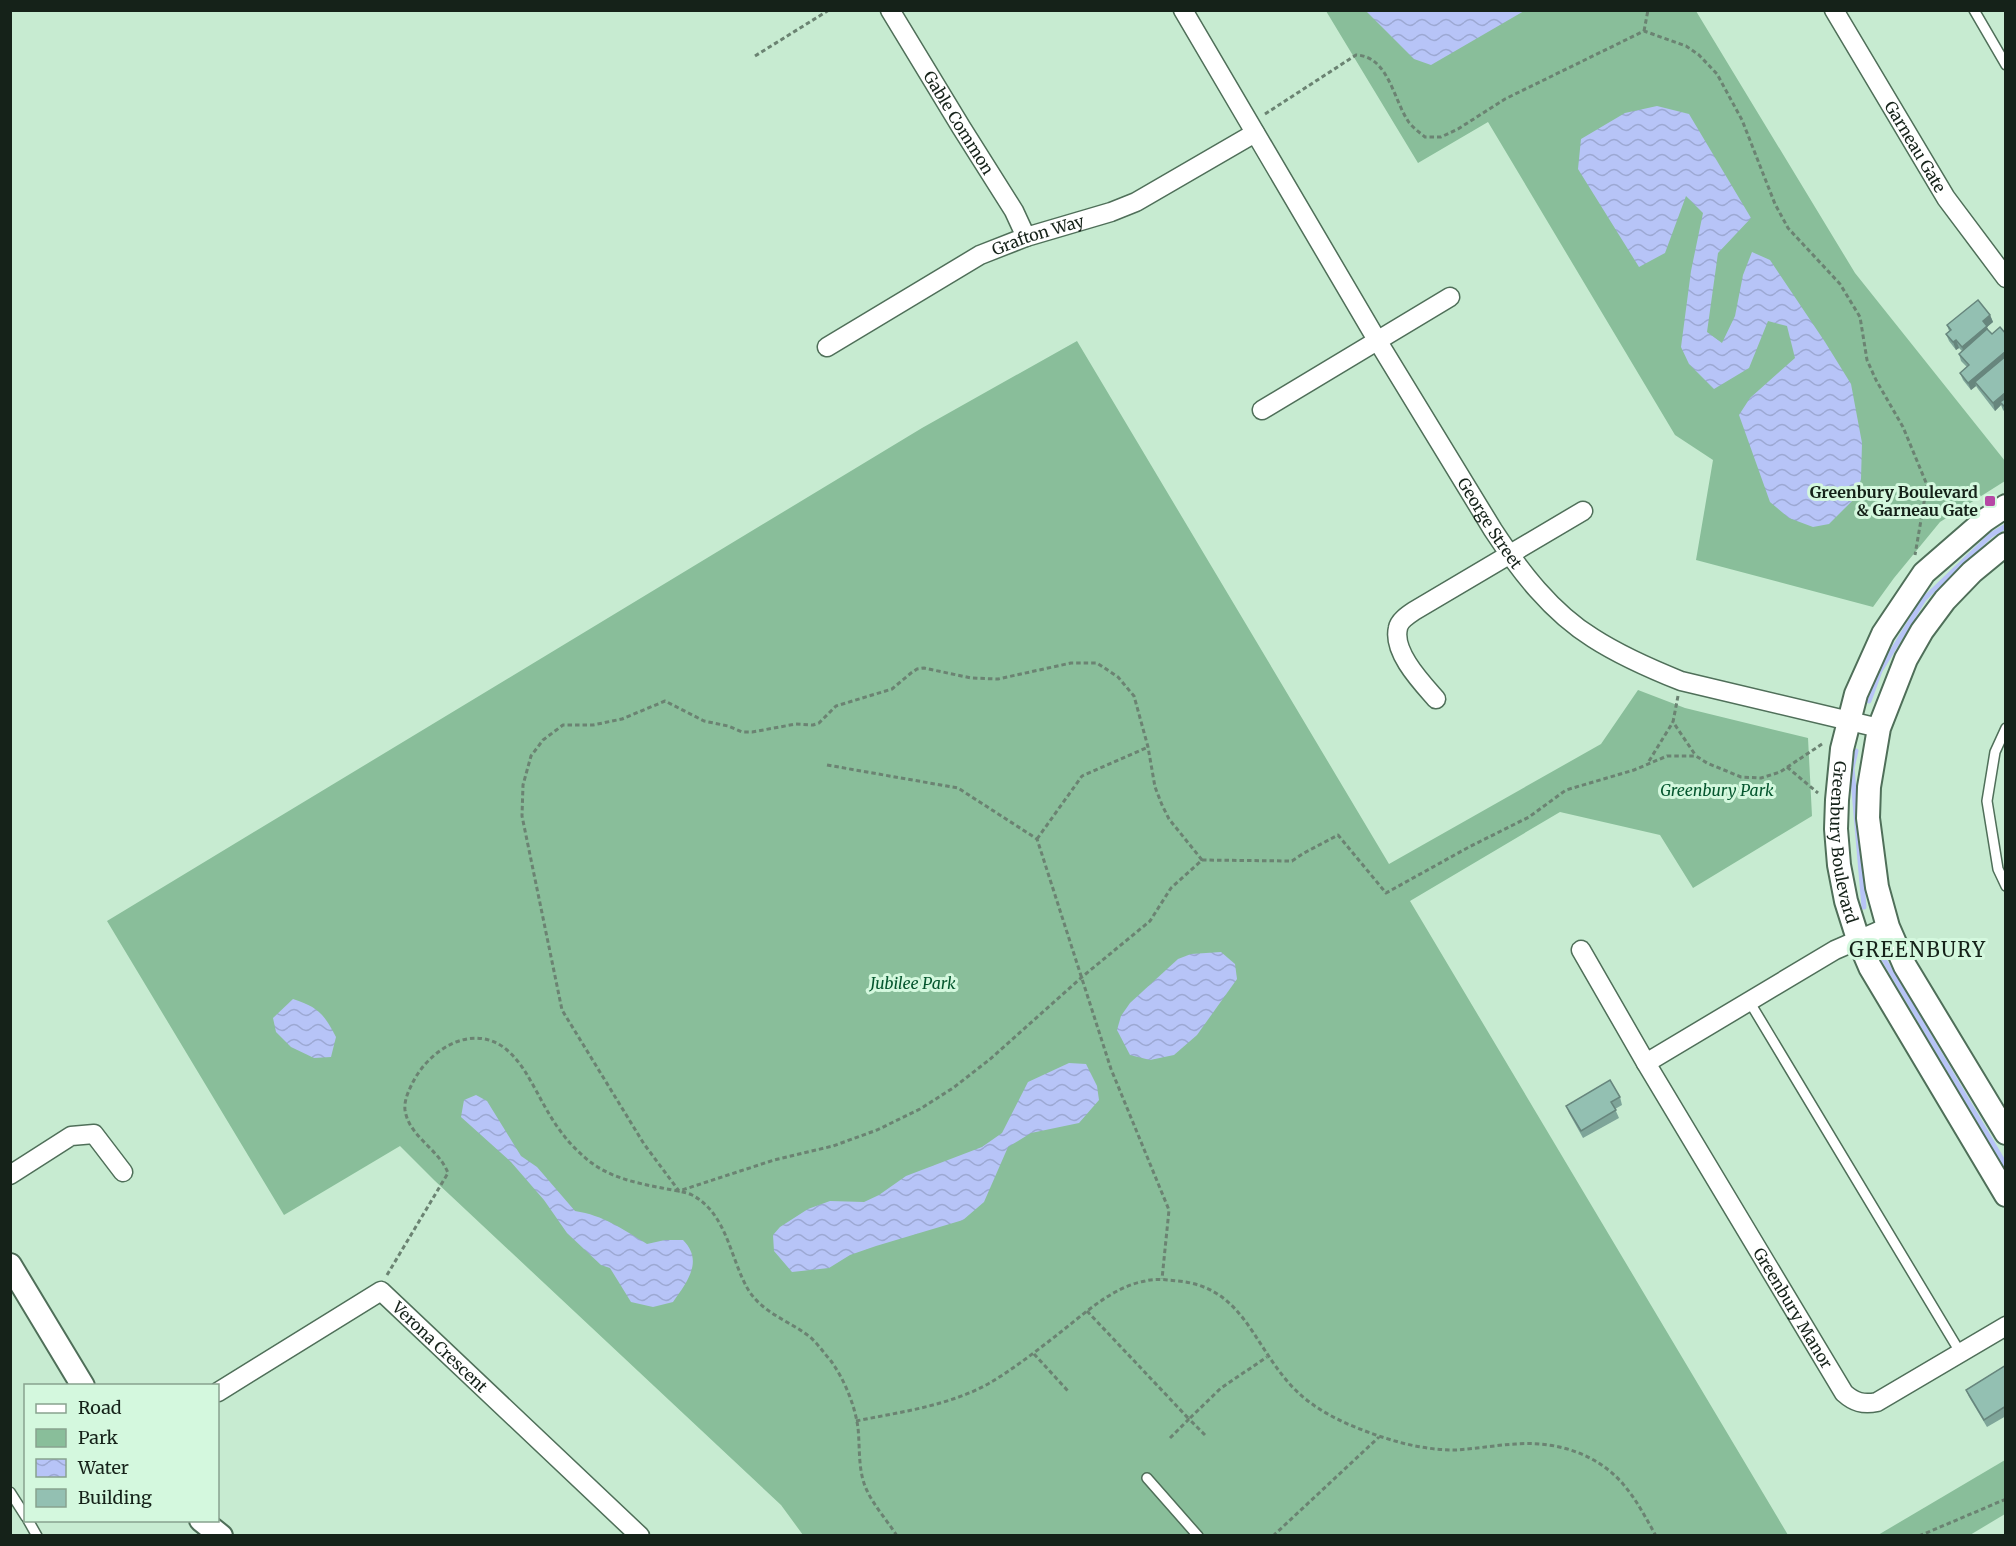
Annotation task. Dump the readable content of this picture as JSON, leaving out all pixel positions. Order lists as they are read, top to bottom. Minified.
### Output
{"streets":{"street":["Gable Common","Garneau Gate","Grafton Way","George Street","Greenbury Boulevard","Greenbury Manor","Verona Crescent"]},"crossings":[["Gable Common","Grafton Way"],["Grafton Way","George Street"],["George Street","Greenbury Boulevard"]],"districts":["GREENBURY"],"parks":["Greenbury Park","Jubilee Park"],"places":{"transit":["Greenbury Boulevard & Garneau Gate"]},"legend":["Road","Park","Water","Building"]}
